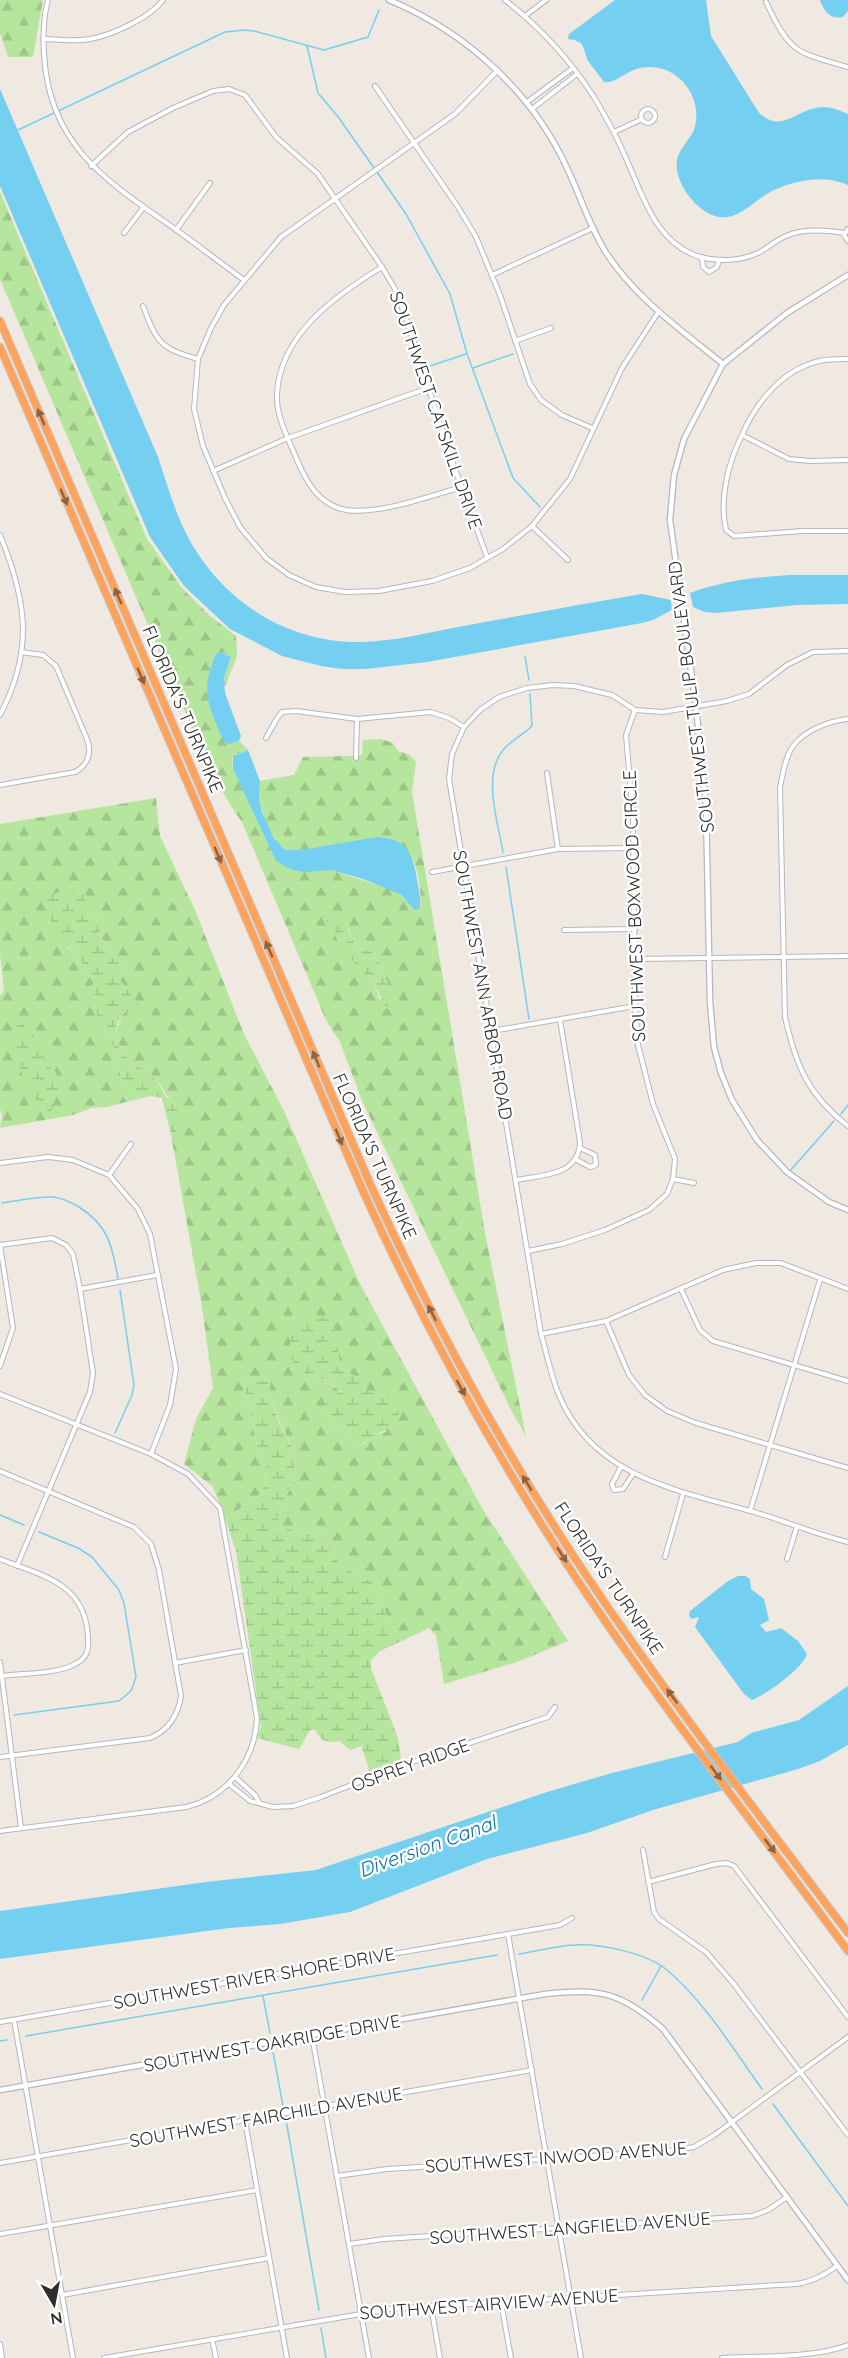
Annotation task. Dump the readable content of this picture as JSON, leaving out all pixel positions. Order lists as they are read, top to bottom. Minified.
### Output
{"streets":{"highway":["FLORIDA'S TURNPIKE"],"street":["SOUTHWEST CATSKILL DRIVE","SOUTHWEST TULIP BOULEVARD","SOUTHWEST BOXWOOD CIRCLE","SOUTHWEST ANN ARBOR ROAD","OSPREY RIDGE","SOUTHWEST RIVER SHORE DRIVE","SOUTHWEST OAKRIDGE DRIVE","SOUTHWEST FAIRCHILD AVENUE","SOUTHWEST INWOOD AVENUE","SOUTHWEST LANGFIELD AVENUE","SOUTHWEST AIRVIEW AVENUE"]},"crossings":[["SOUTHWEST TULIP BOULEVARD","SOUTHWEST ANN ARBOR ROAD"],["SOUTHWEST BOXWOOD CIRCLE","SOUTHWEST ANN ARBOR ROAD"],["SOUTHWEST OAKRIDGE DRIVE","SOUTHWEST INWOOD AVENUE"],["SOUTHWEST OAKRIDGE DRIVE","SOUTHWEST LANGFIELD AVENUE"],["SOUTHWEST OAKRIDGE DRIVE","SOUTHWEST AIRVIEW AVENUE"]],"water":["Diversion Canal"],"north":"bottom"}
